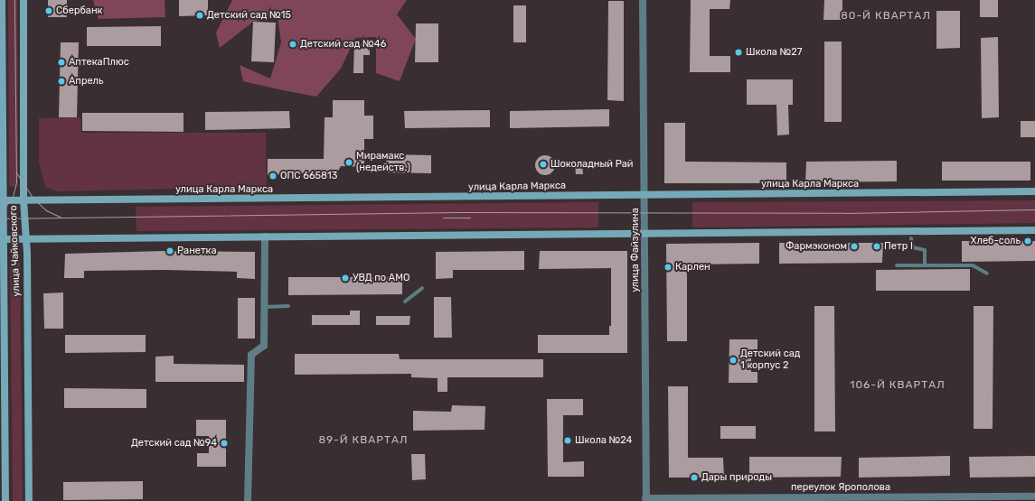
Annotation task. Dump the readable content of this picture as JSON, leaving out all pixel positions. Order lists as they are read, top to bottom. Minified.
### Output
{"streets":{"main road":["улица Карла Маркса","улица Чайковского"],"street":["улица Файзулина","переулок Ярополова"]},"crossings":[["улица Карла Маркса","улица Файзулина"],["улица Карла Маркса","улица Чайковского"],["улица Файзулина","переулок Ярополова"]],"districts":["80-Й КВАРТАЛ","106-Й КВАРТАЛ","89-Й КВАРТАЛ"],"places":["Сбербанк","Детский сад №15","Детский сад №46","Школа №27","АптекаПлюс","Апрель","Мирамакс (недейств.)","Шоколадный Рай","ОПС 665813","Хлеб-соль","Фармэконом","Петр I","Ранетка","Карлен","УВД по АМО","Детский сад 1 корпус 2","Школа №24","Детский сад №94","Дары природы"]}
